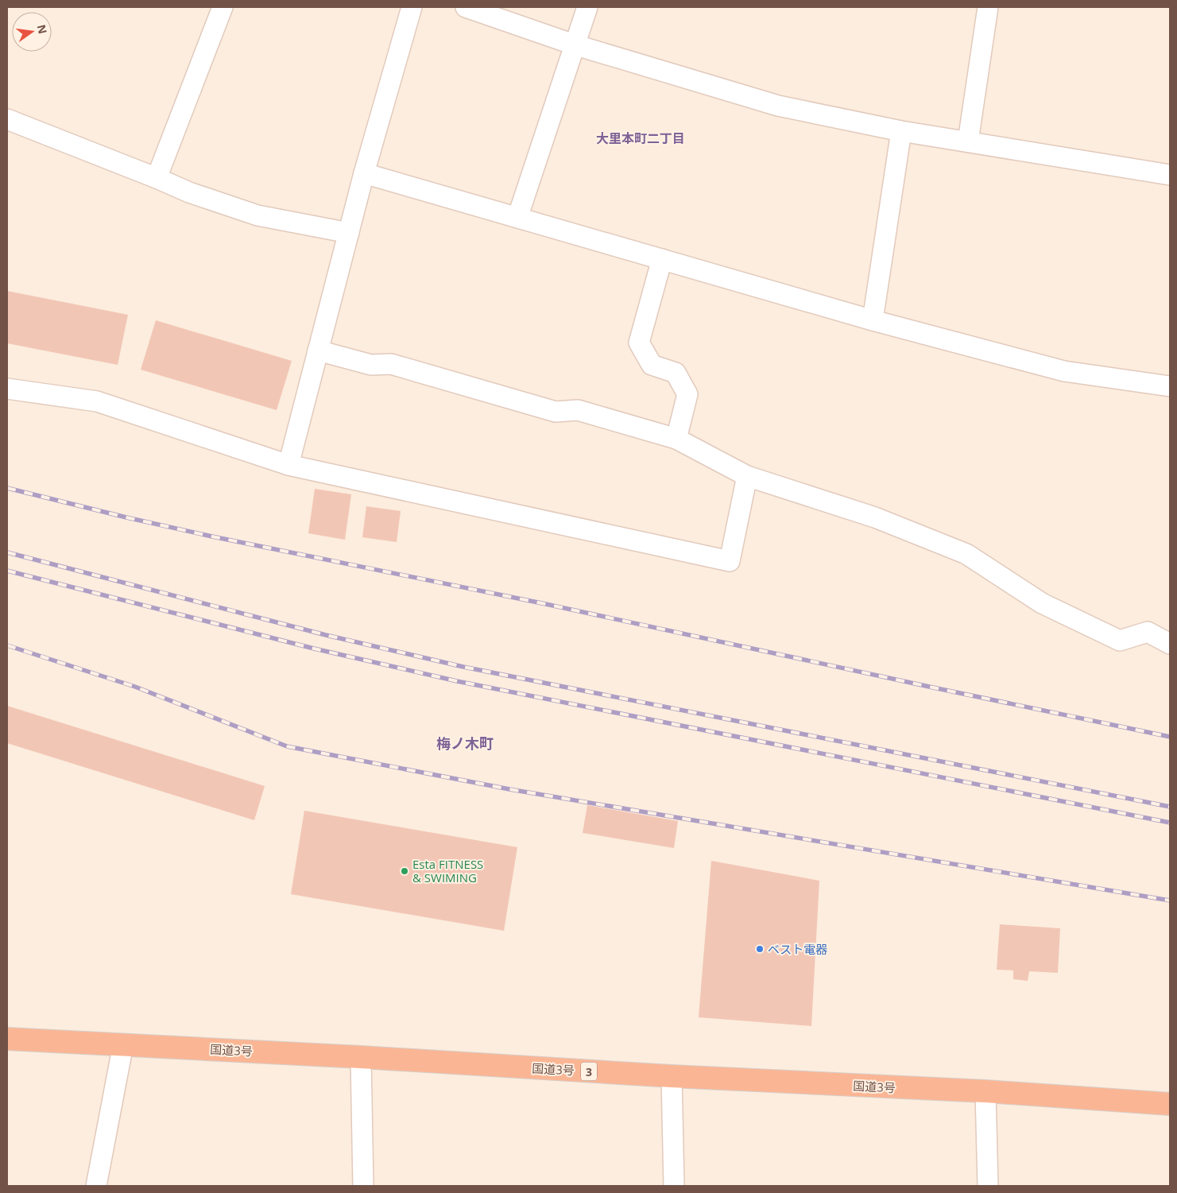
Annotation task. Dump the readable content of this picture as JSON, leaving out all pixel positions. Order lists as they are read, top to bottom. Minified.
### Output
{"streets":{"highway":["国道3号","3"]},"districts":["大里本町二丁目","梅ノ木町"],"places":["Esta FITNESS & SWIMING","ベスト電器"],"north":"right"}
